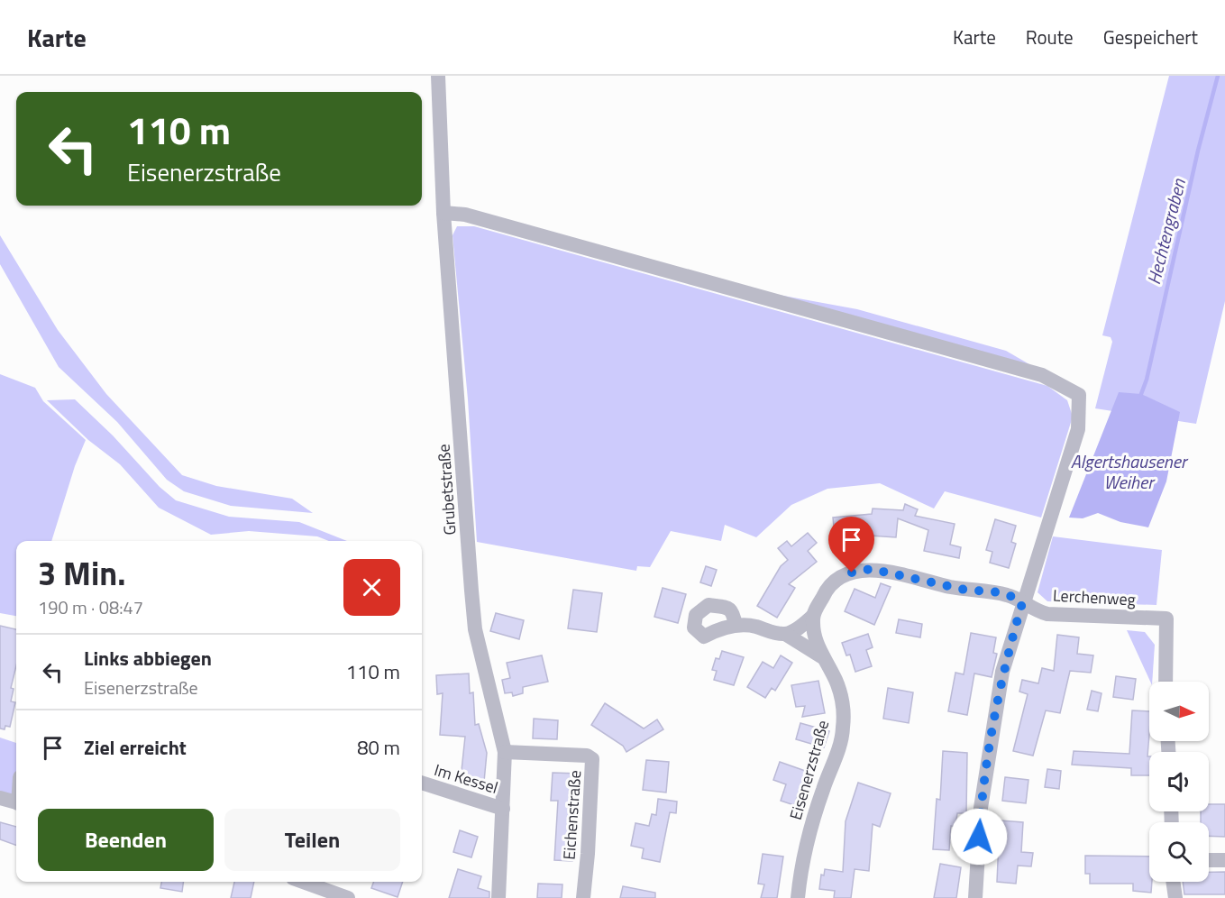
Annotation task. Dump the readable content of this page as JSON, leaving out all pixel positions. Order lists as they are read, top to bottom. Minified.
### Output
{"streets":{"street":["Grubetstraße","Lerchenweg","Eisenerzstraße","Im Kessel","Eichenstraße"]},"crossings":[["Grubetstraße","Im Kessel"],["Grubetstraße","Eichenstraße"]],"water":["Hechtengraben","Algertshausener Weiher"],"north":"right","page":{"header":"Karte","nav":["Karte","Route","Gespeichert"],"turn":["110 m","Eisenerzstraße"],"heading":["3 Min.","190 m · 08:47"],"list":[{"name":"Links abbiegen","note":"Eisenerzstraße","value":"110 m"},{"name":"Ziel erreicht","value":"80 m"}],"buttons":["Beenden","Teilen"]}}
